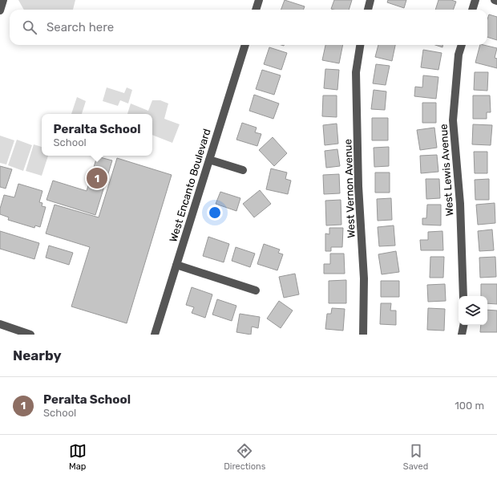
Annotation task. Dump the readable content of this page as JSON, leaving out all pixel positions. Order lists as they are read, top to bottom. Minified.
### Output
{"streets":{"street":["West Lewis Avenue","West Encanto Boulevard","West Vernon Avenue"]},"page":{"search":"Search here","popup":["Peralta School","School"],"pins":"1","heading":"Nearby","list":[{"mark":"1","name":"Peralta School","note":"School","value":"100 m"}],"nav":["Map","Directions","Saved"]}}
